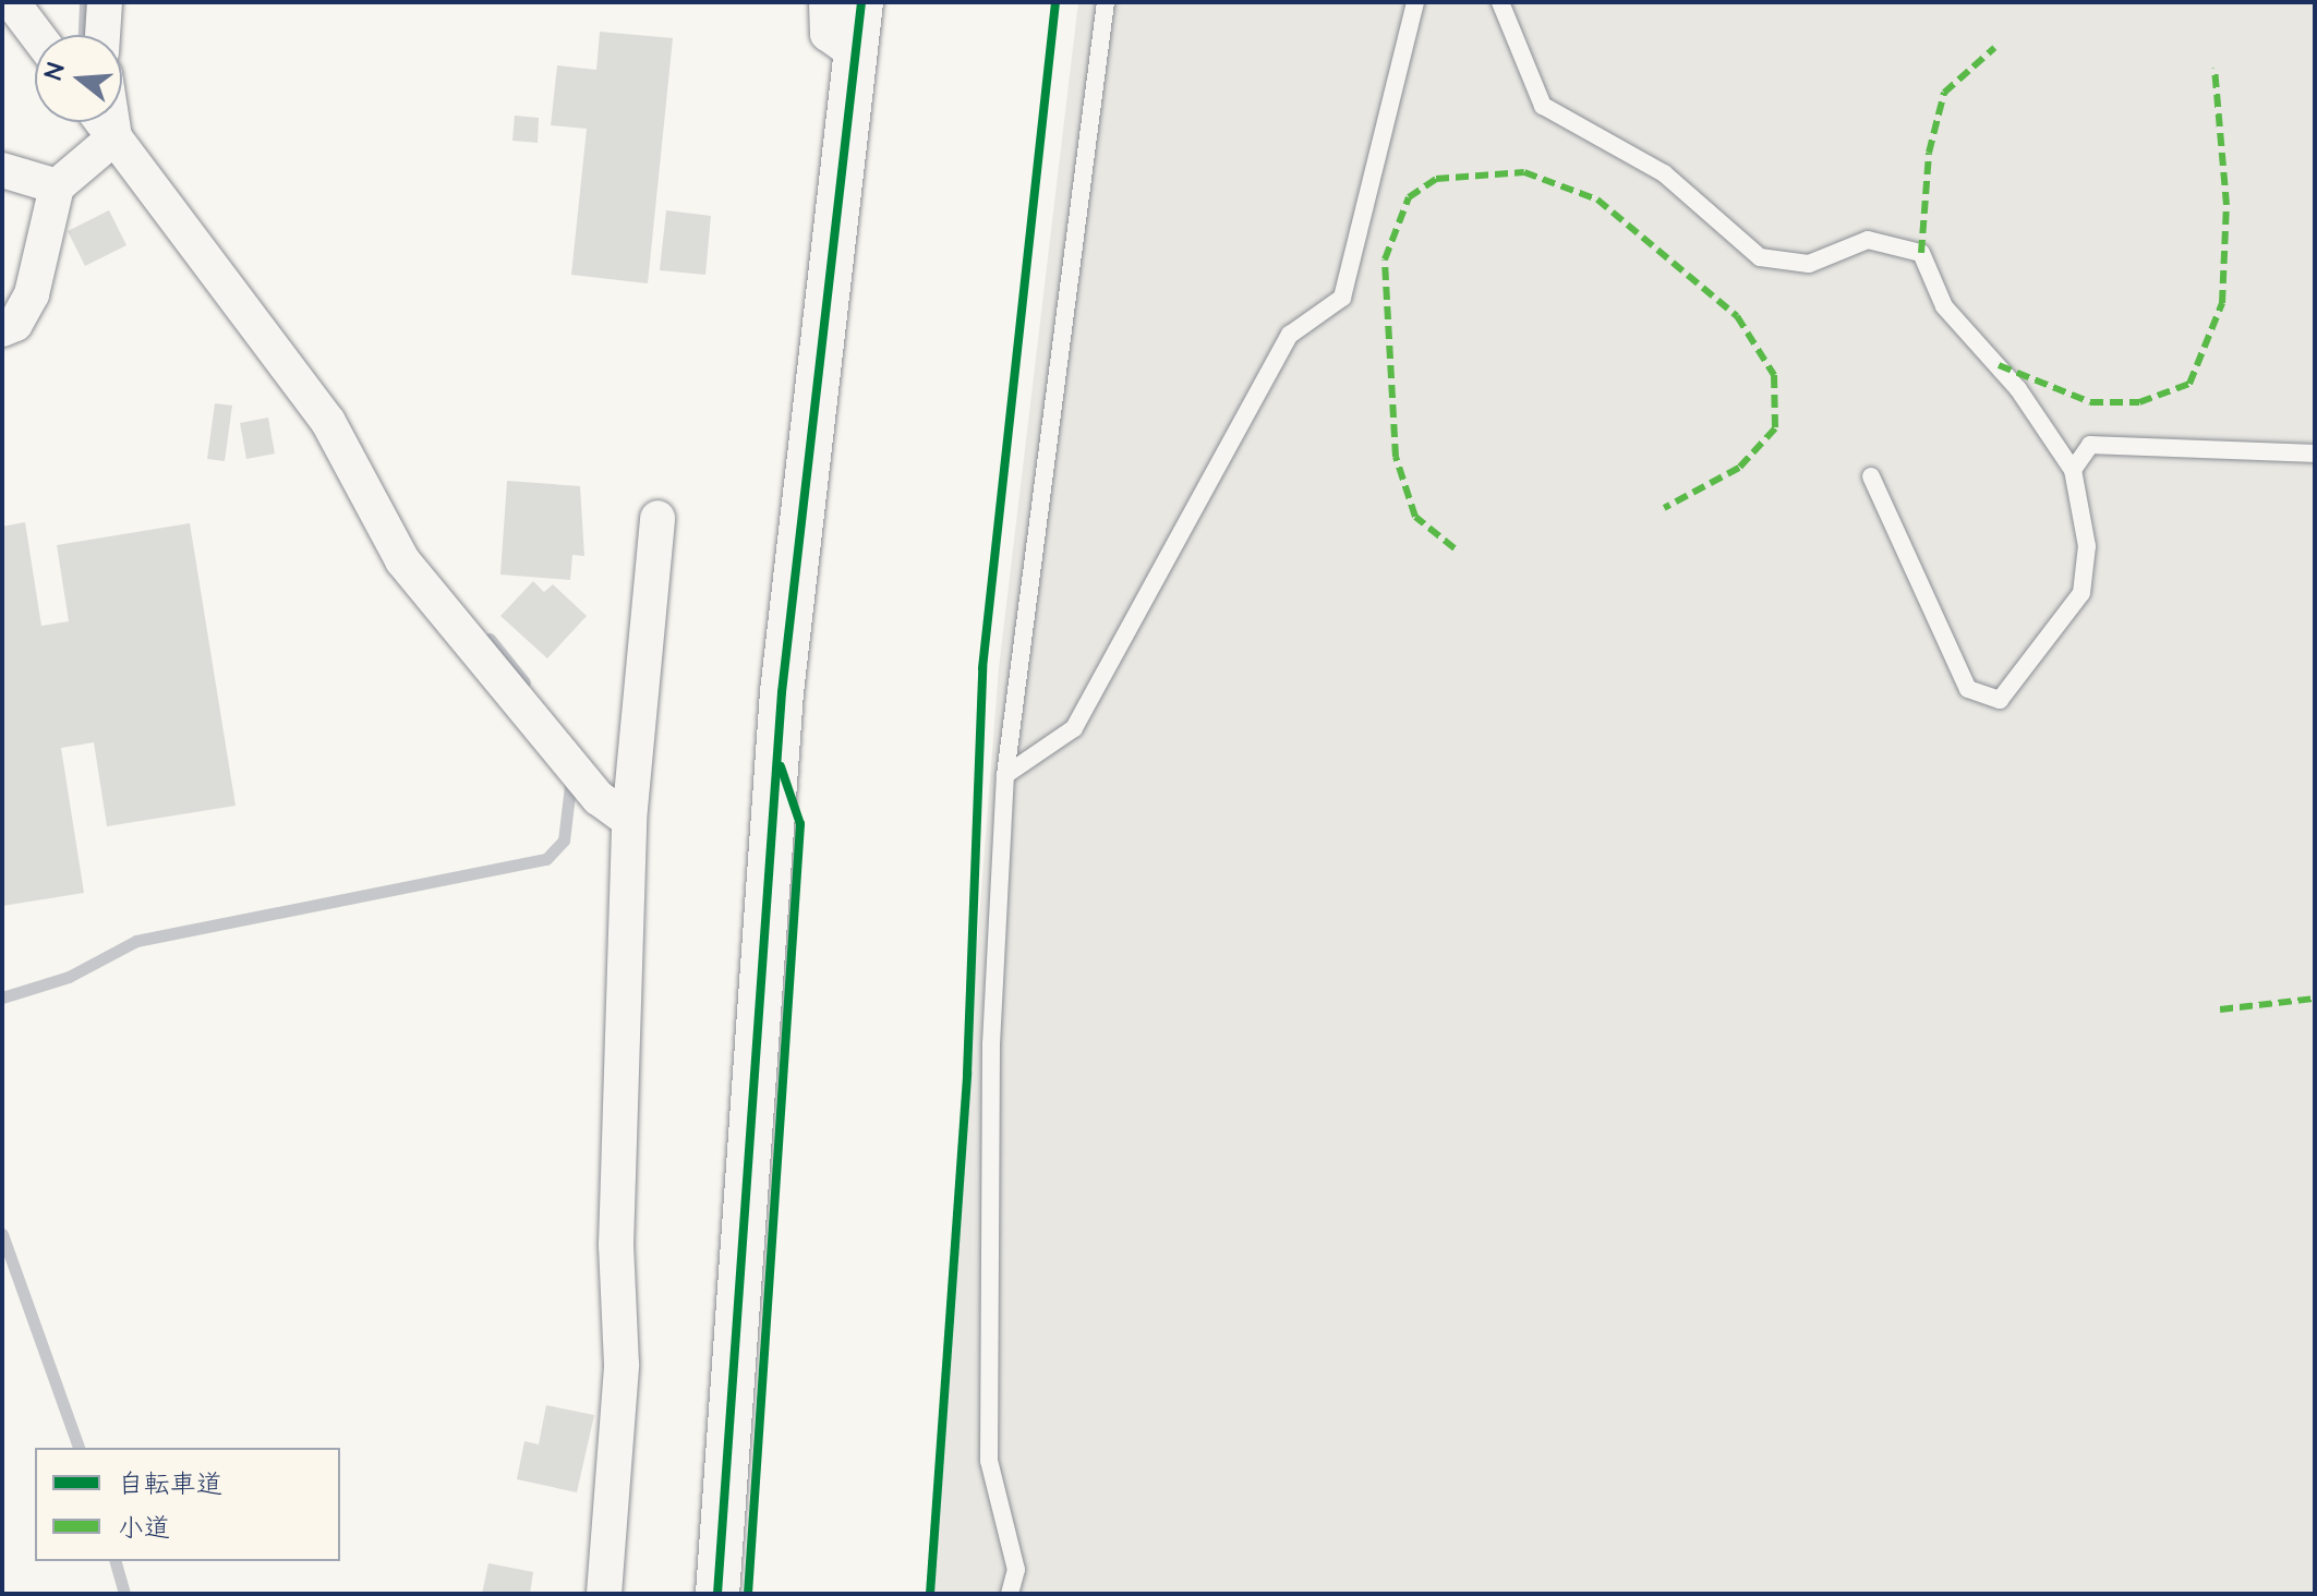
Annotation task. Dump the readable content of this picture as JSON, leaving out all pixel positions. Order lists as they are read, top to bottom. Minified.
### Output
{"legend":["自転車道","小道"],"north":"left"}
